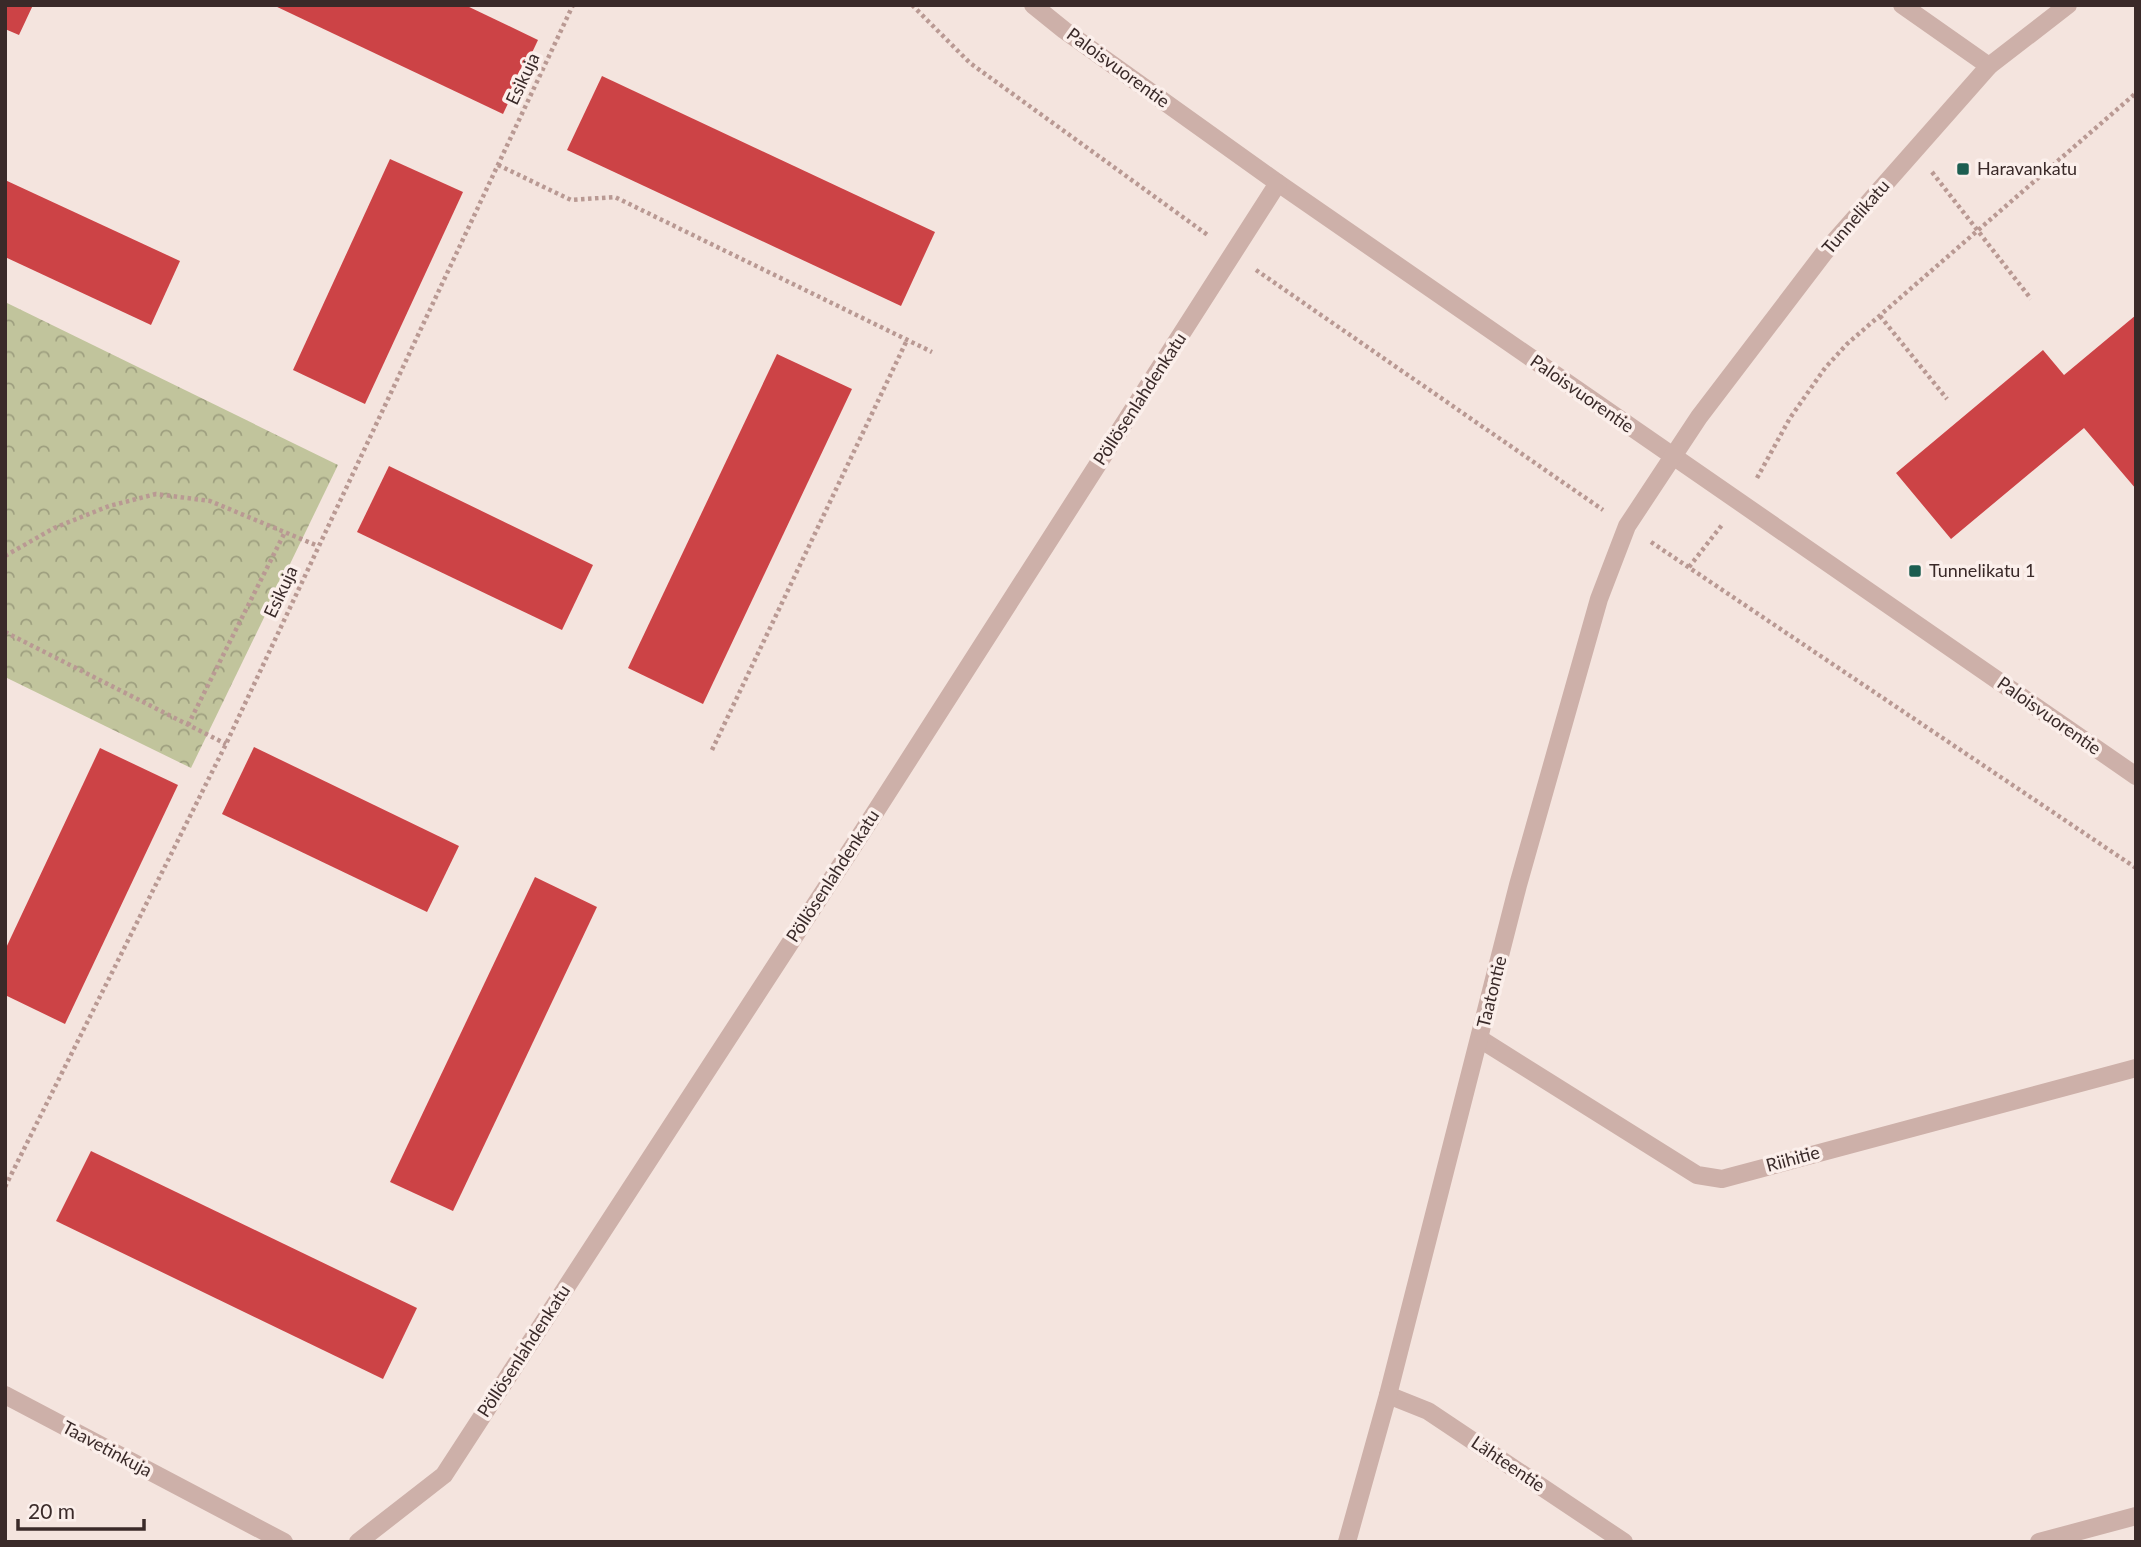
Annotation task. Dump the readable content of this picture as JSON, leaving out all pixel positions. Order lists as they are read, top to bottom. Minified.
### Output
{"streets":{"street":["Paloisvuorentie","Tunnelikatu","Pöllösenlahdenkatu","Taatontie","Riihitie","Taavetinkuja","Lähteentie"],"path":["Esikuja"]},"crossings":[["Paloisvuorentie","Tunnelikatu"],["Paloisvuorentie","Pöllösenlahdenkatu"],["Paloisvuorentie","Taatontie"],["Tunnelikatu","Taatontie"],["Taatontie","Riihitie"],["Taatontie","Lähteentie"]],"places":{"transit":["Haravankatu","Tunnelikatu 1"]},"scale_bar":"20 m"}
